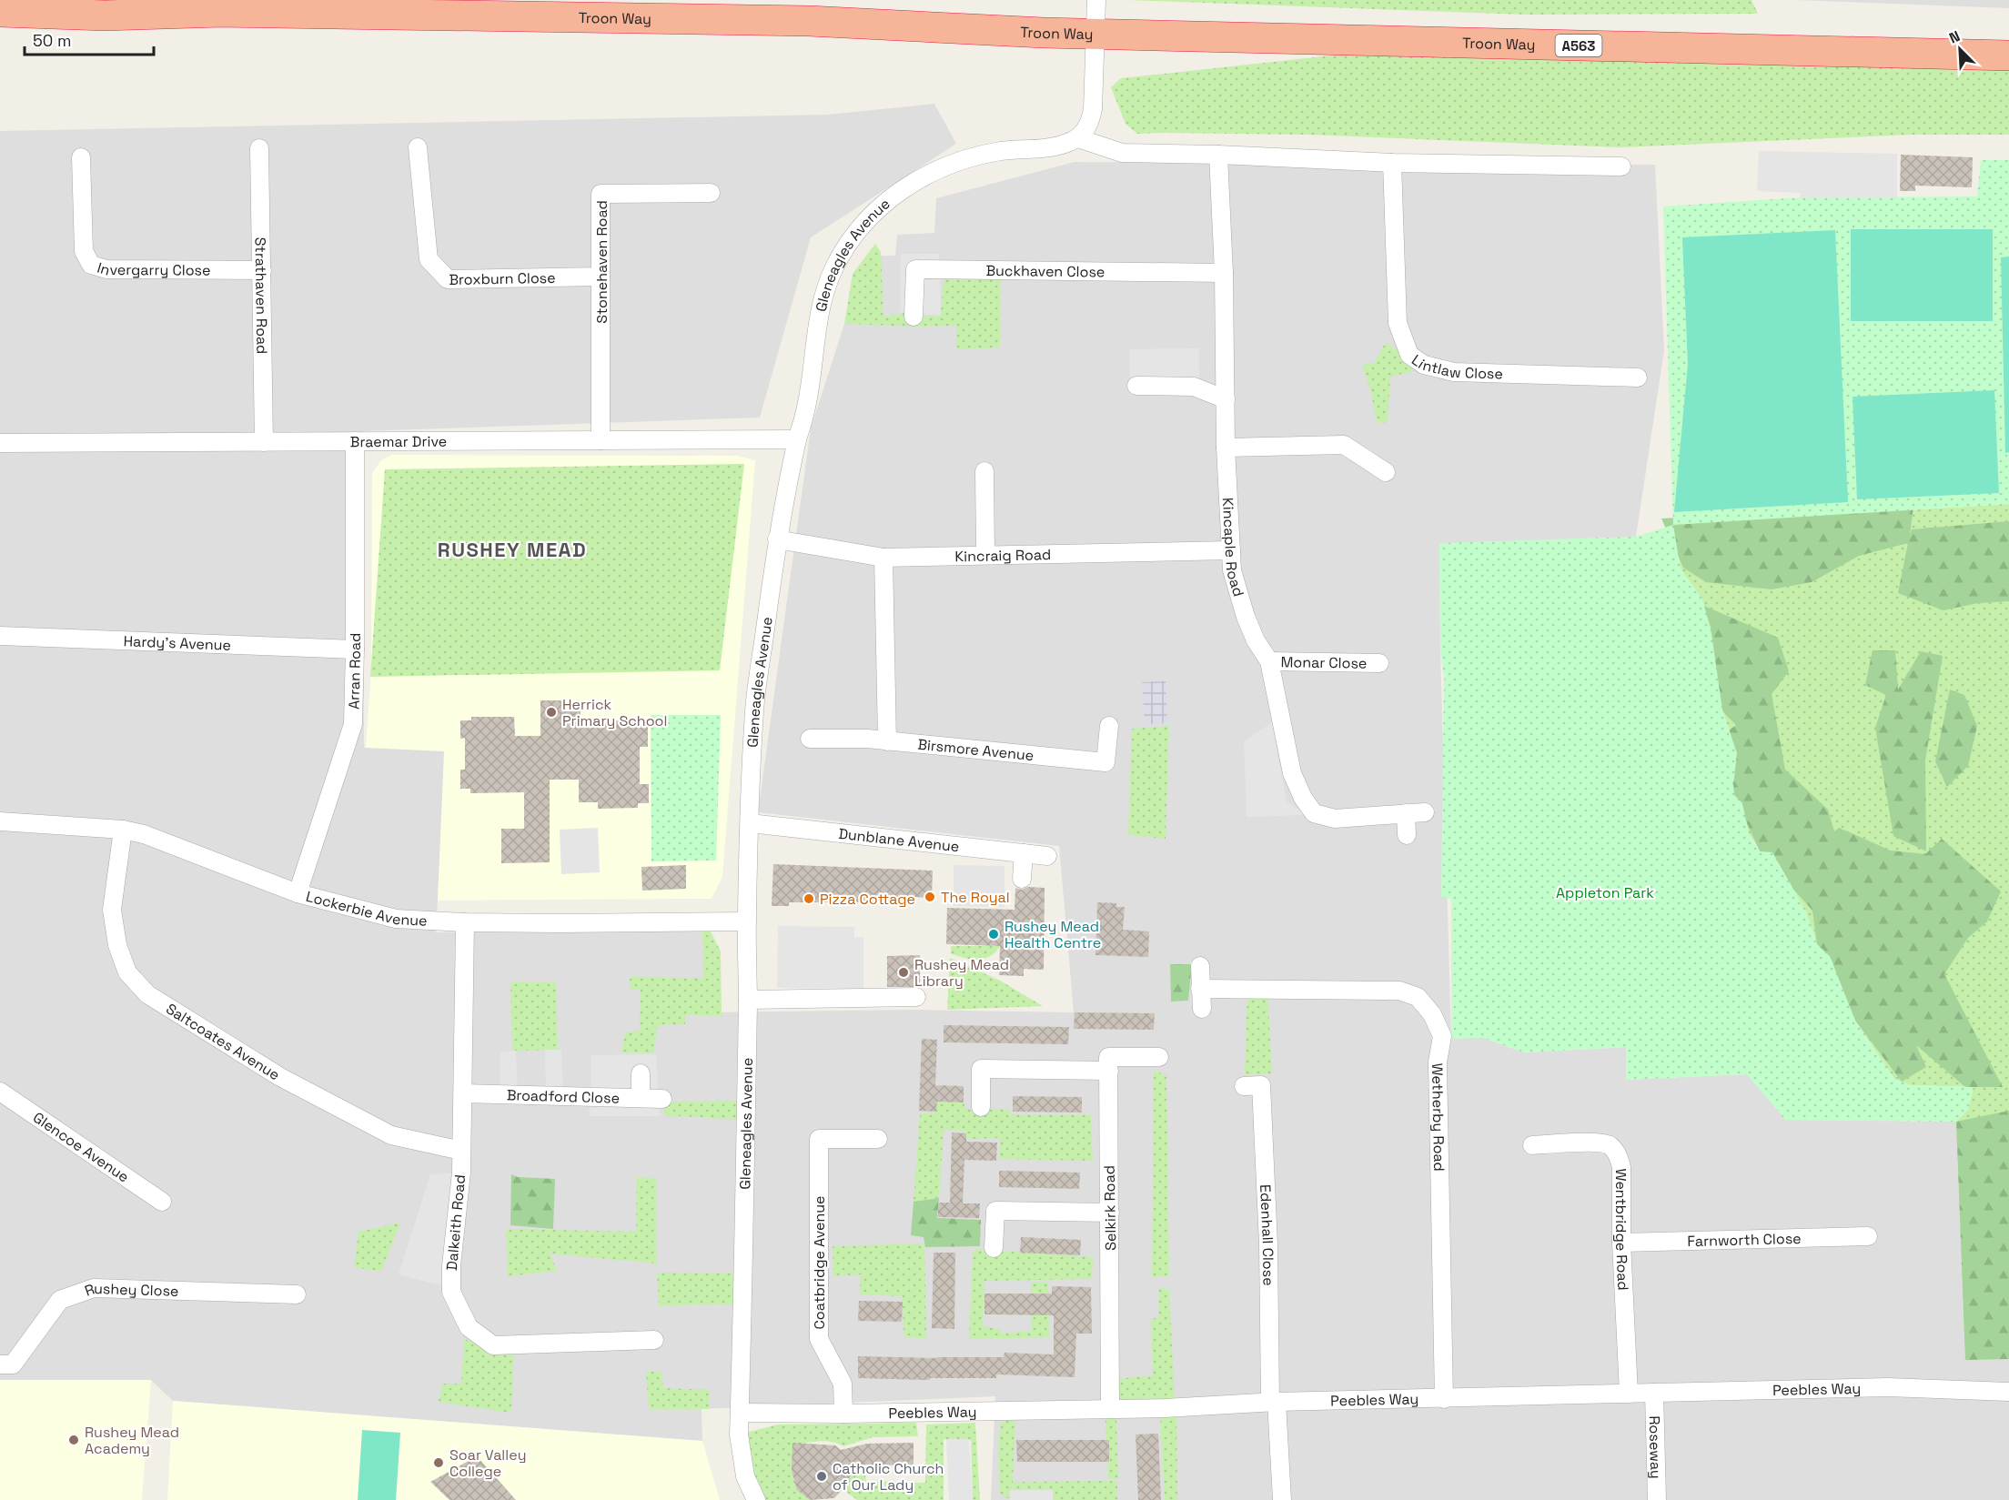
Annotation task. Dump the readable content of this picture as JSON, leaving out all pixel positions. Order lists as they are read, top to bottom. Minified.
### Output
{"streets":{"highway":["Troon Way","A563"],"street":["Gleneagles Avenue","Stonehaven Road","Invergarry Close","Buckhaven Close","Broxburn Close","Strathaven Road","Lintlaw Close","Braemar Drive","Kincaple Road","Kincraig Road","Hardy's Avenue","Monar Close","Arran Road","Birsmore Avenue","Dunblane Avenue","Lockerbie Avenue","Saltcoates Avenue","Broadford Close","Wetherby Road","Glencoe Avenue","Selkirk Road","Dalkeith Road","Wentbridge Road","Edenhall Close","Farnworth Close","Coatbridge Avenue","Rushey Close","Peebles Way","Roseway"]},"crossings":[["Gleneagles Avenue","Braemar Drive"],["Gleneagles Avenue","Kincraig Road"],["Gleneagles Avenue","Dunblane Avenue"],["Gleneagles Avenue","Lockerbie Avenue"],["Gleneagles Avenue","Peebles Way"],["Stonehaven Road","Broxburn Close"],["Stonehaven Road","Braemar Drive"],["Invergarry Close","Strathaven Road"],["Buckhaven Close","Kincaple Road"],["Strathaven Road","Braemar Drive"],["Braemar Drive","Arran Road"],["Kincaple Road","Kincraig Road"],["Kincaple Road","Monar Close"],["Hardy's Avenue","Arran Road"],["Arran Road","Lockerbie Avenue"],["Lockerbie Avenue","Saltcoates Avenue"],["Lockerbie Avenue","Dalkeith Road"],["Saltcoates Avenue","Dalkeith Road"],["Broadford Close","Dalkeith Road"],["Wetherby Road","Peebles Way"],["Selkirk Road","Peebles Way"],["Wentbridge Road","Farnworth Close"],["Wentbridge Road","Peebles Way"],["Edenhall Close","Peebles Way"],["Coatbridge Avenue","Peebles Way"],["Peebles Way","Roseway"]],"districts":["RUSHEY MEAD"],"parks":["Appleton Park"],"places":["Herrick Primary School","The Royal","Pizza Cottage","Rushey Mead Health Centre","Rushey Mead Library","Rushey Mead Academy","Soar Valley College","Catholic Church of Our Lady"],"scale_bar":"50 m","north":"top left"}
